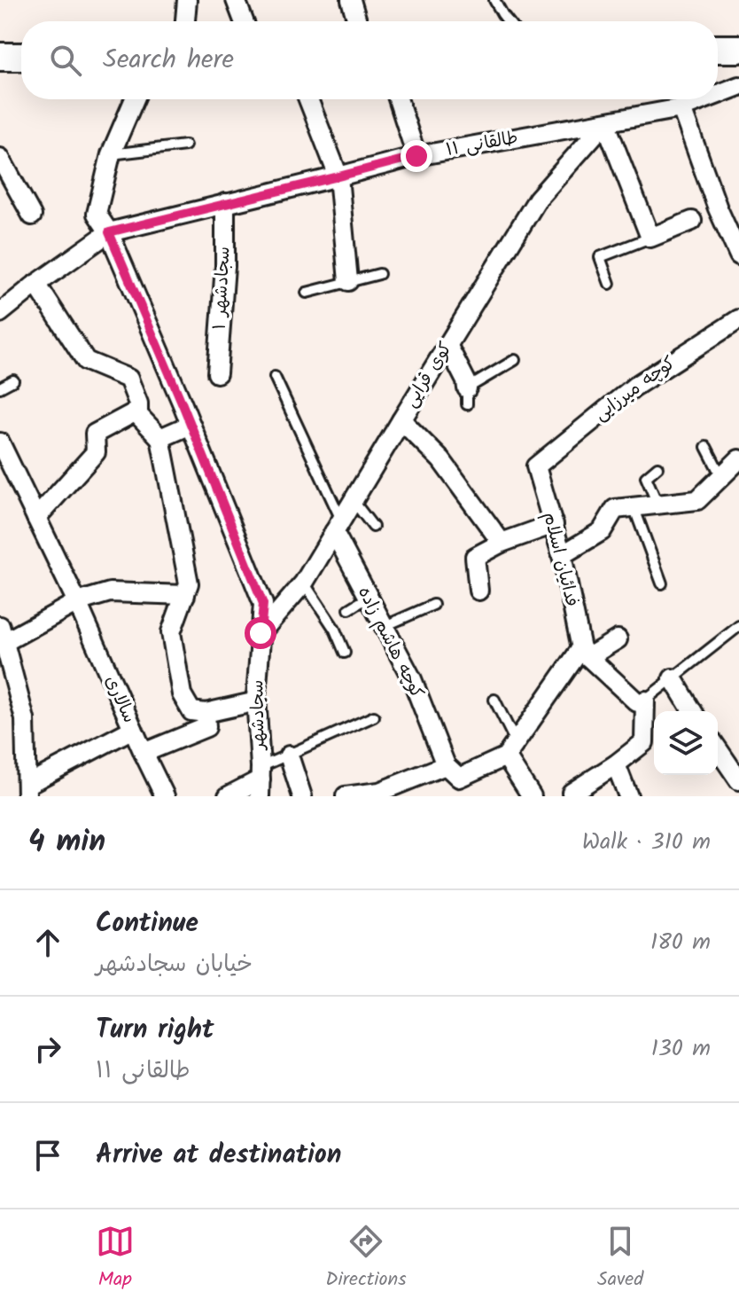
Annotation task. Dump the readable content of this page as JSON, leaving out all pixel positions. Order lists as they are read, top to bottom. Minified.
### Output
{"streets":{"street":["طالقانی ۱۱","سجادشهر ۱","کوی قرایی","کوچه میرزایی","فدائیان اسلام","کوچه هاشم زاده","سالاری","سجادشهر"]},"crossings":[["طالقانی ۱۱","سجادشهر ۱"],["طالقانی ۱۱","کوی قرایی"],["طالقانی ۱۱","سجادشهر"],["کوی قرایی","کوچه هاشم زاده"],["کوی قرایی","سجادشهر"],["کوچه میرزایی","فدائیان اسلام"]],"page":{"search":"Search here","heading":["4 min","Walk · 310 m"],"list":[["Continue","خیابان سجادشهر","180 m"],["Turn right","طالقانی ۱۱","130 m"],"Arrive at destination"],"nav":["Map","Directions","Saved"]}}
